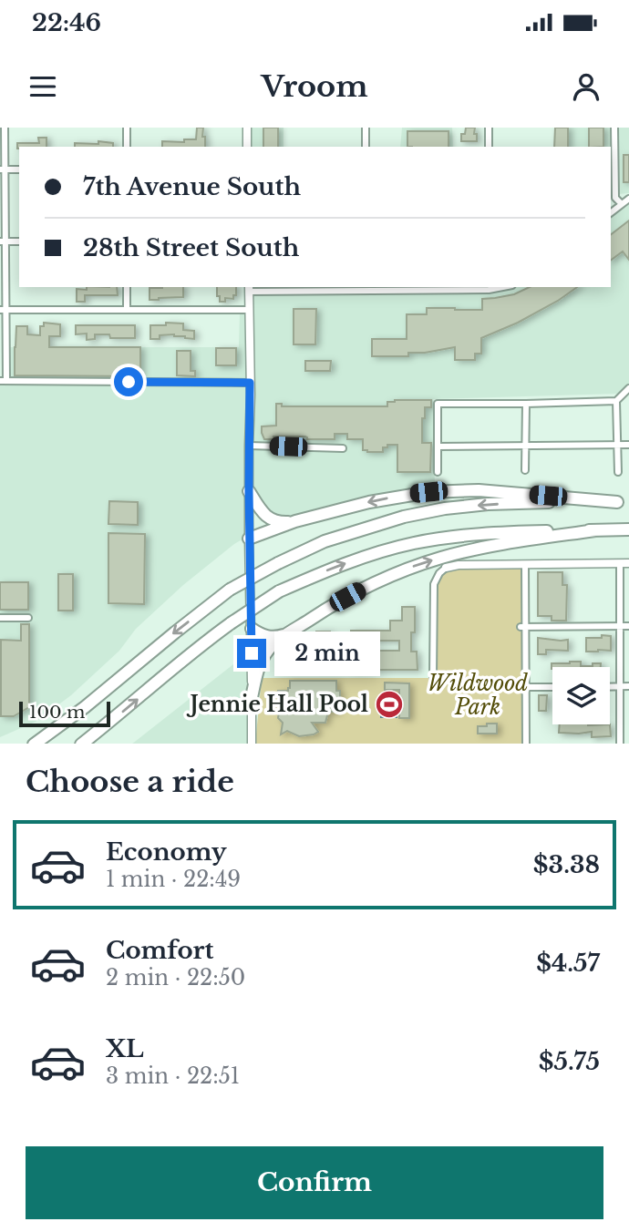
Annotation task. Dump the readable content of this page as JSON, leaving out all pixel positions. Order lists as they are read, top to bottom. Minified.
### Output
{"parks":["Wildwood Park"],"places":{"sports":["Jennie Hall Pool"]},"scale_bar":"100 m","page":{"status":"22:46","header":"Vroom","banner":["7th Avenue South","28th Street South"],"bubble":"2 min","scale":"100 m","heading":"Choose a ride","list":[{"name":"Economy","note":"1 min · 22:49","value":"$3.38"},{"name":"Comfort","note":"2 min · 22:50","value":"$4.57"},{"name":"XL","note":"3 min · 22:51","value":"$5.75"}],"buttons":"Confirm"}}
